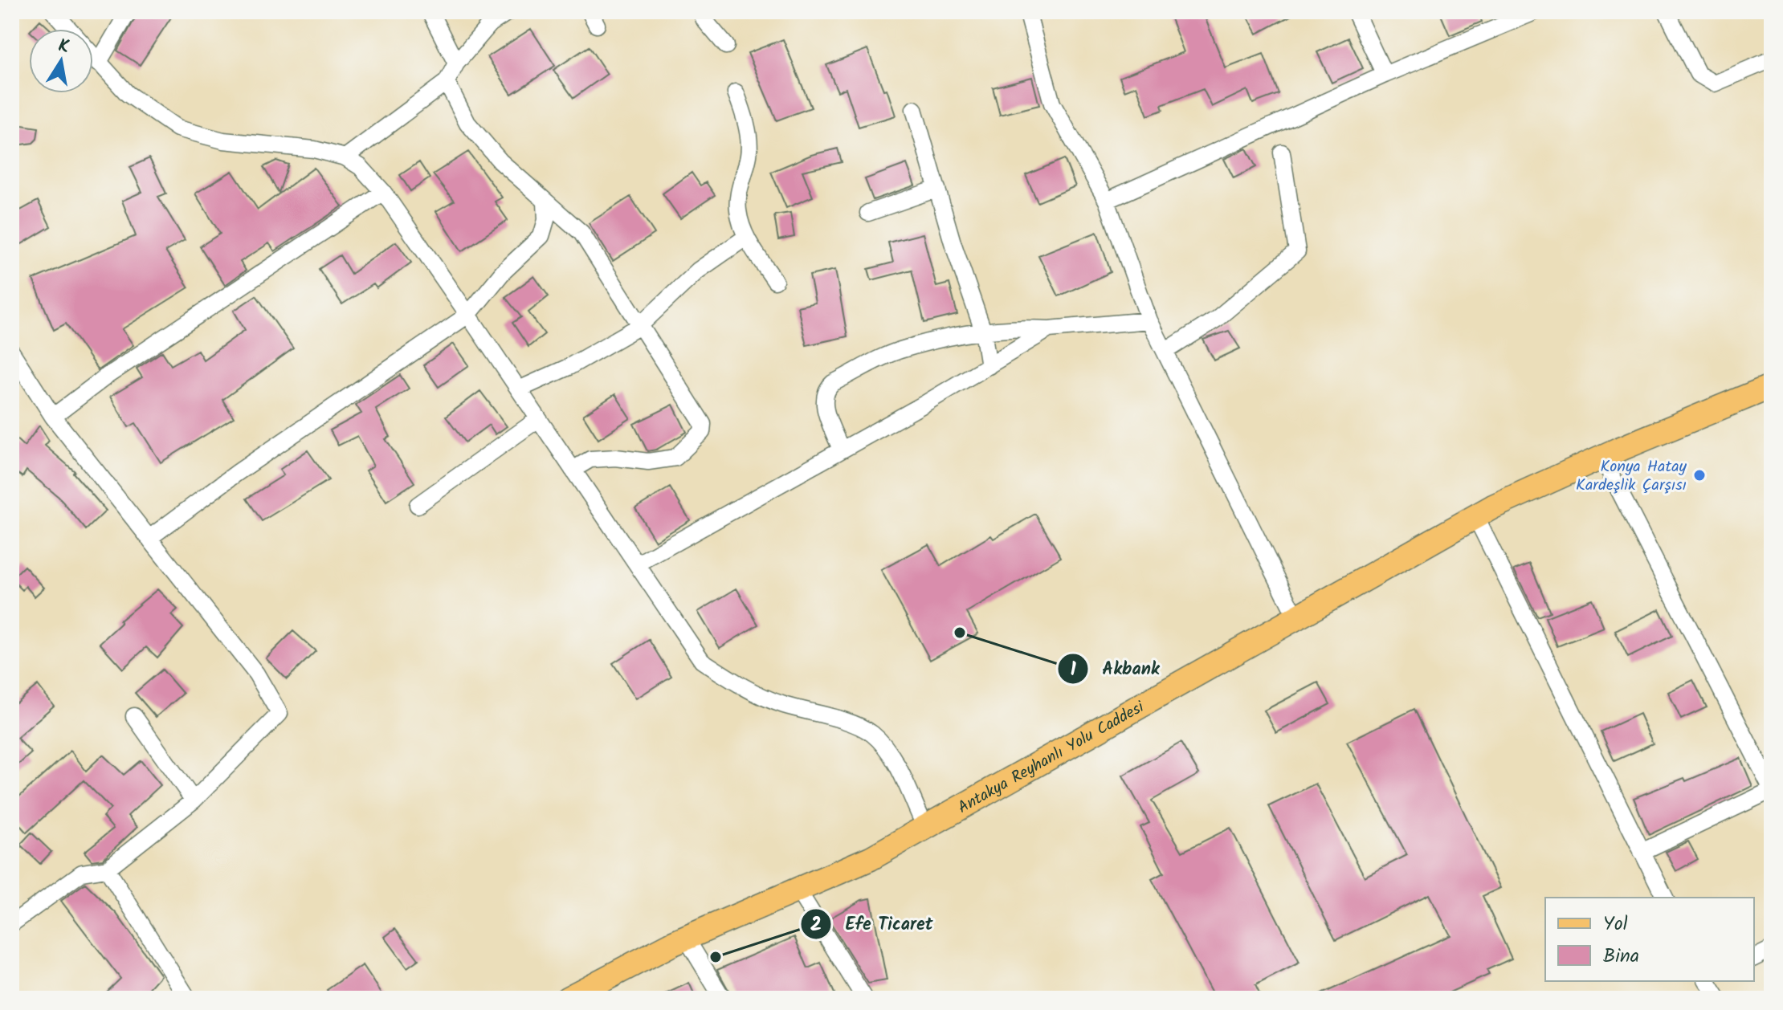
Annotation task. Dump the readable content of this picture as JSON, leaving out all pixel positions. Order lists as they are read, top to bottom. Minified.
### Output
{"streets":{"main road":["Antakya Reyhanlı Yolu Caddesi"]},"places":["Konya Hatay Kardeşlik Çarşısı","Akbank","Efe Ticaret"],"legend":["Yol","Bina"],"north":"top"}
